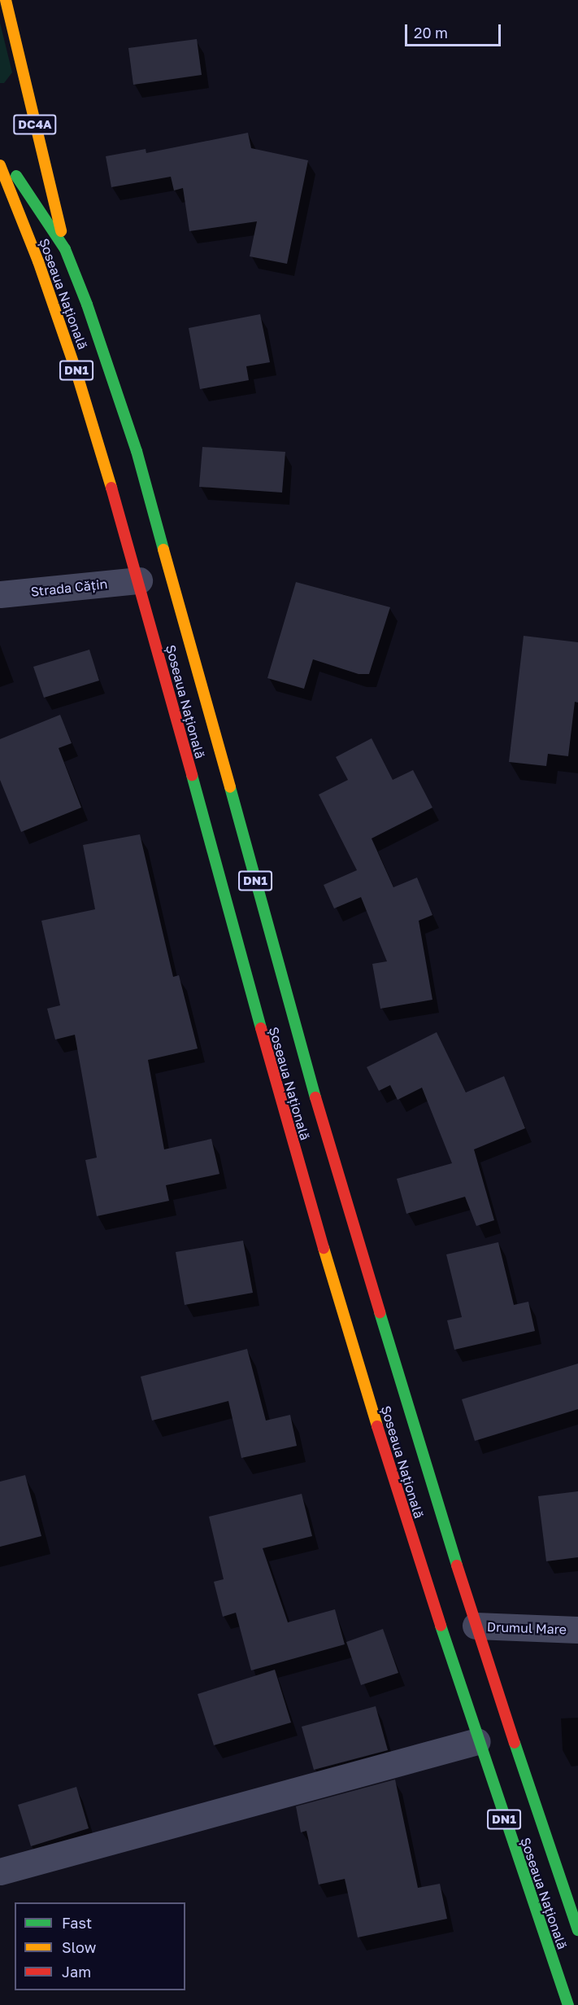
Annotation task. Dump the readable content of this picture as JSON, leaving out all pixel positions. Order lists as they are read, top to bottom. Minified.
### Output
{"streets":{"highway":["DC4A","Șoseaua Națională","DN1"],"street":["Strada Cățin","Drumul Mare"]},"crossings":[["DC4A","Șoseaua Națională"],["Șoseaua Națională","Strada Cățin"],["Șoseaua Națională","Drumul Mare"]],"legend":["Fast","Slow","Jam"],"scale_bar":"20 m"}
